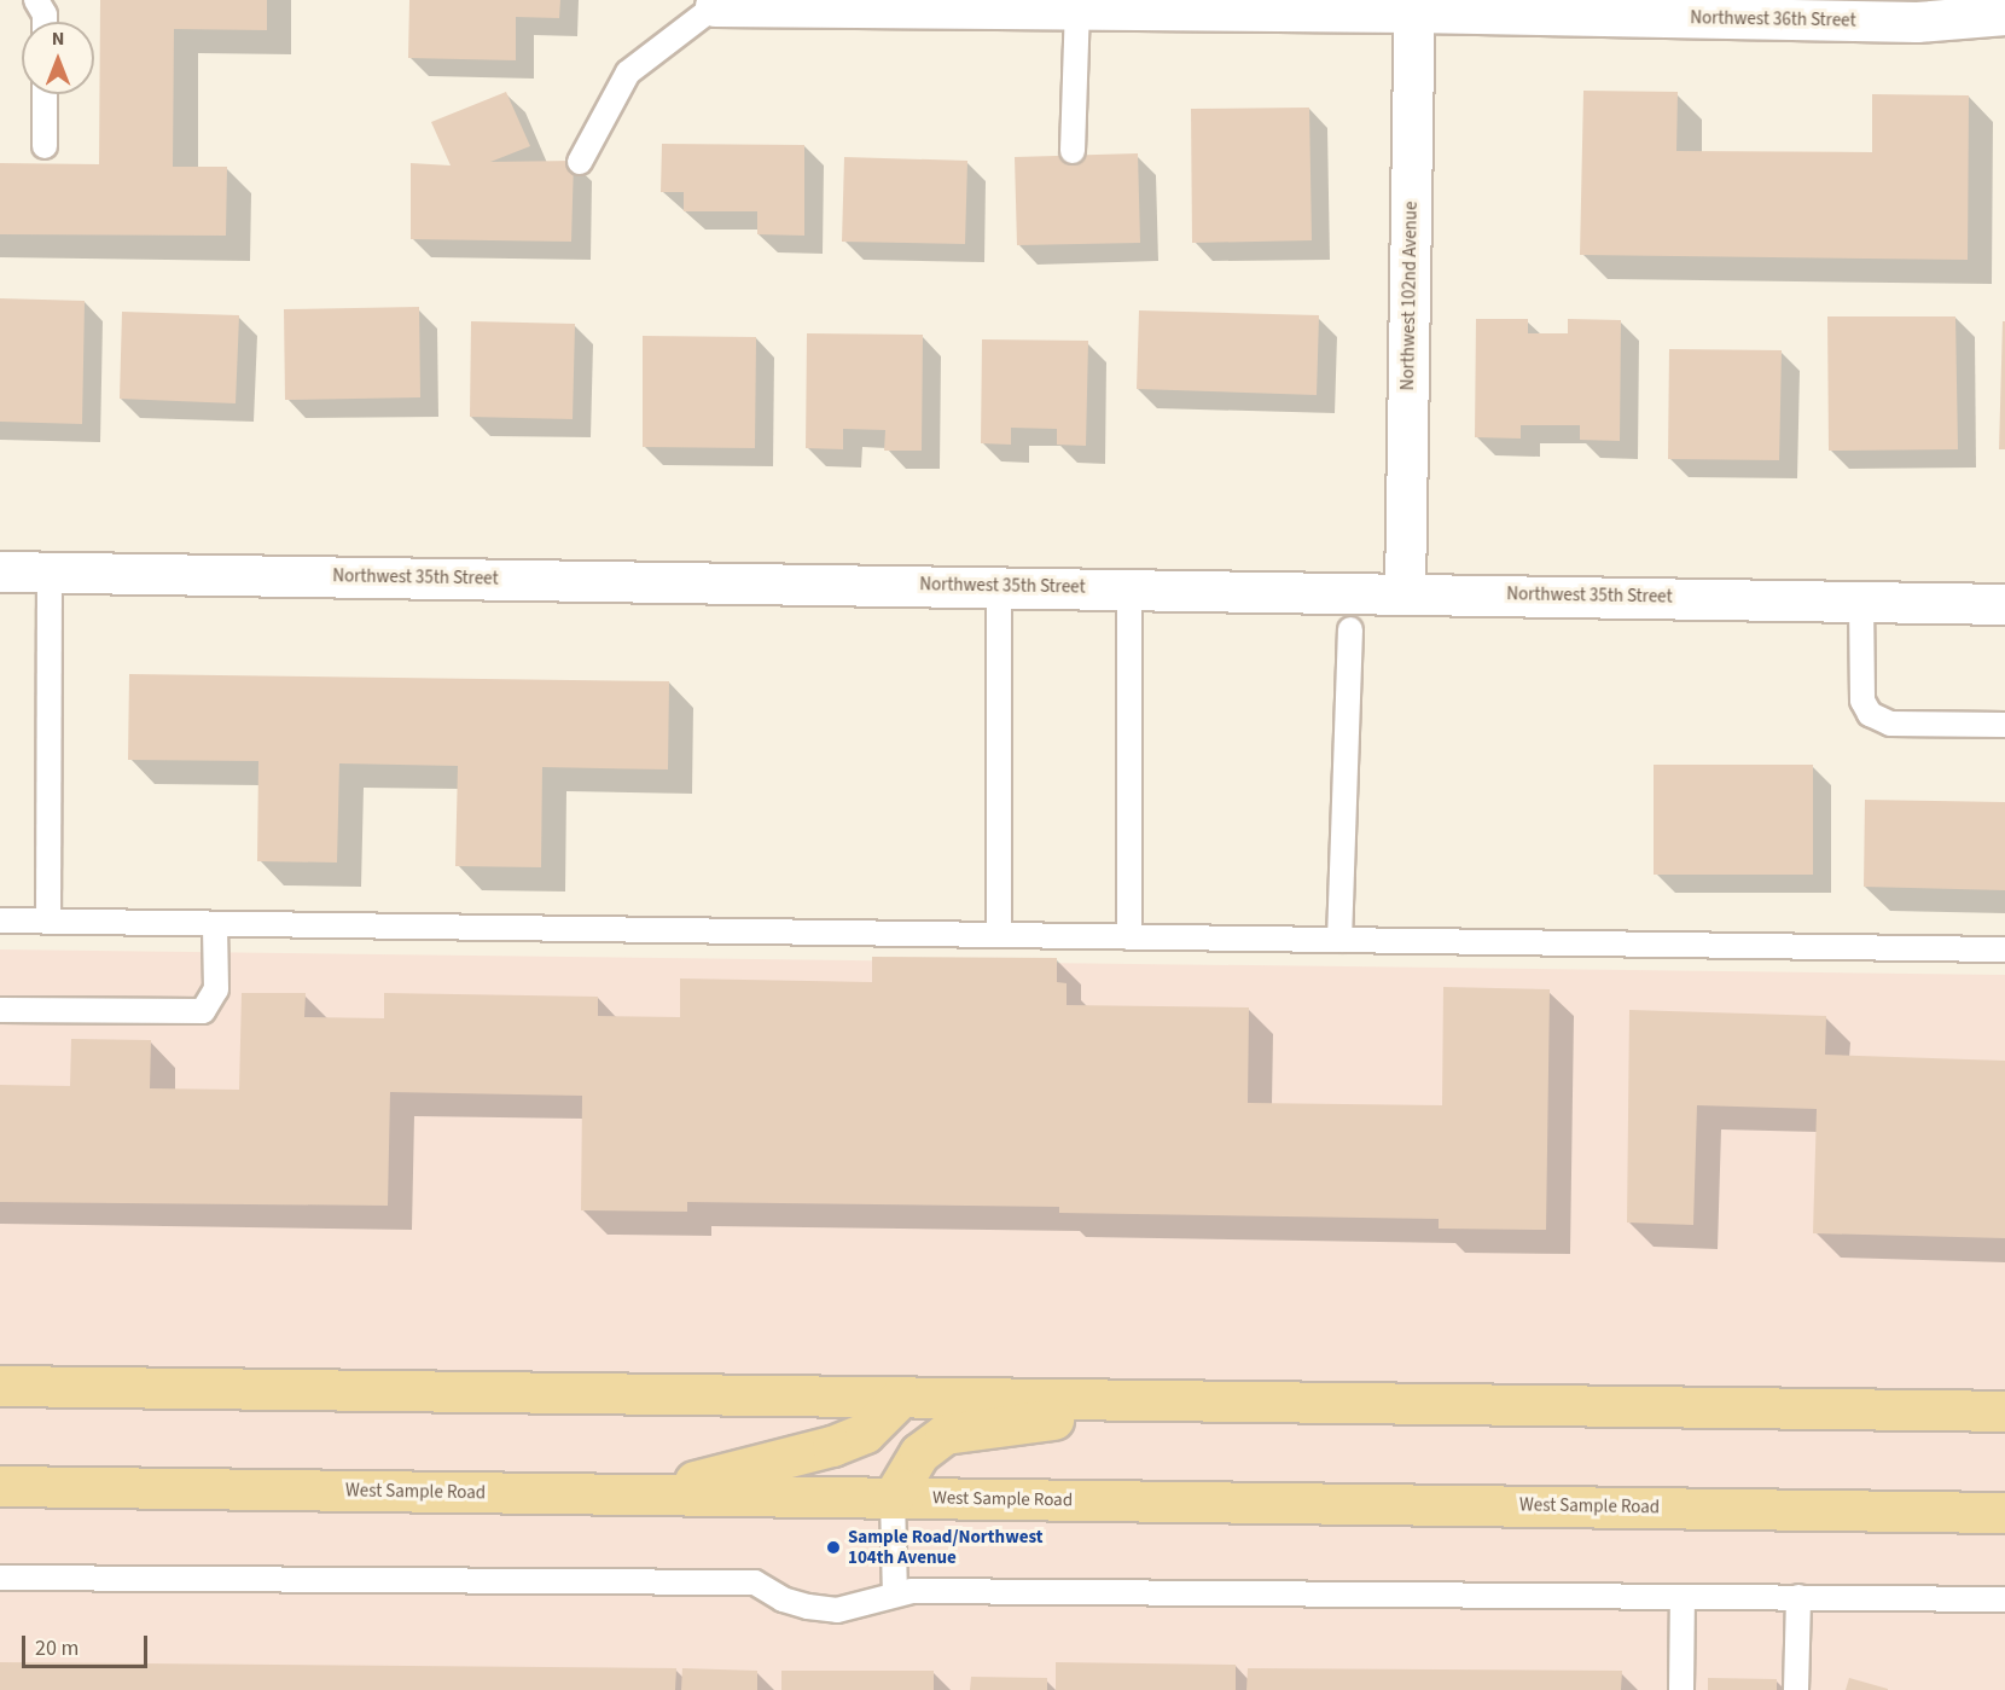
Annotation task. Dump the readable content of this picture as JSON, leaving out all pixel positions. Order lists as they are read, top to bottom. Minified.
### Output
{"streets":{"main road":["West Sample Road"],"street":["Northwest 36th Street","Northwest 102nd Avenue","Northwest 35th Street"]},"crossings":[["Northwest 36th Street","Northwest 102nd Avenue"],["Northwest 102nd Avenue","Northwest 35th Street"]],"places":["Sample Road/Northwest 104th Avenue"],"scale_bar":"20 m","north":"top"}
